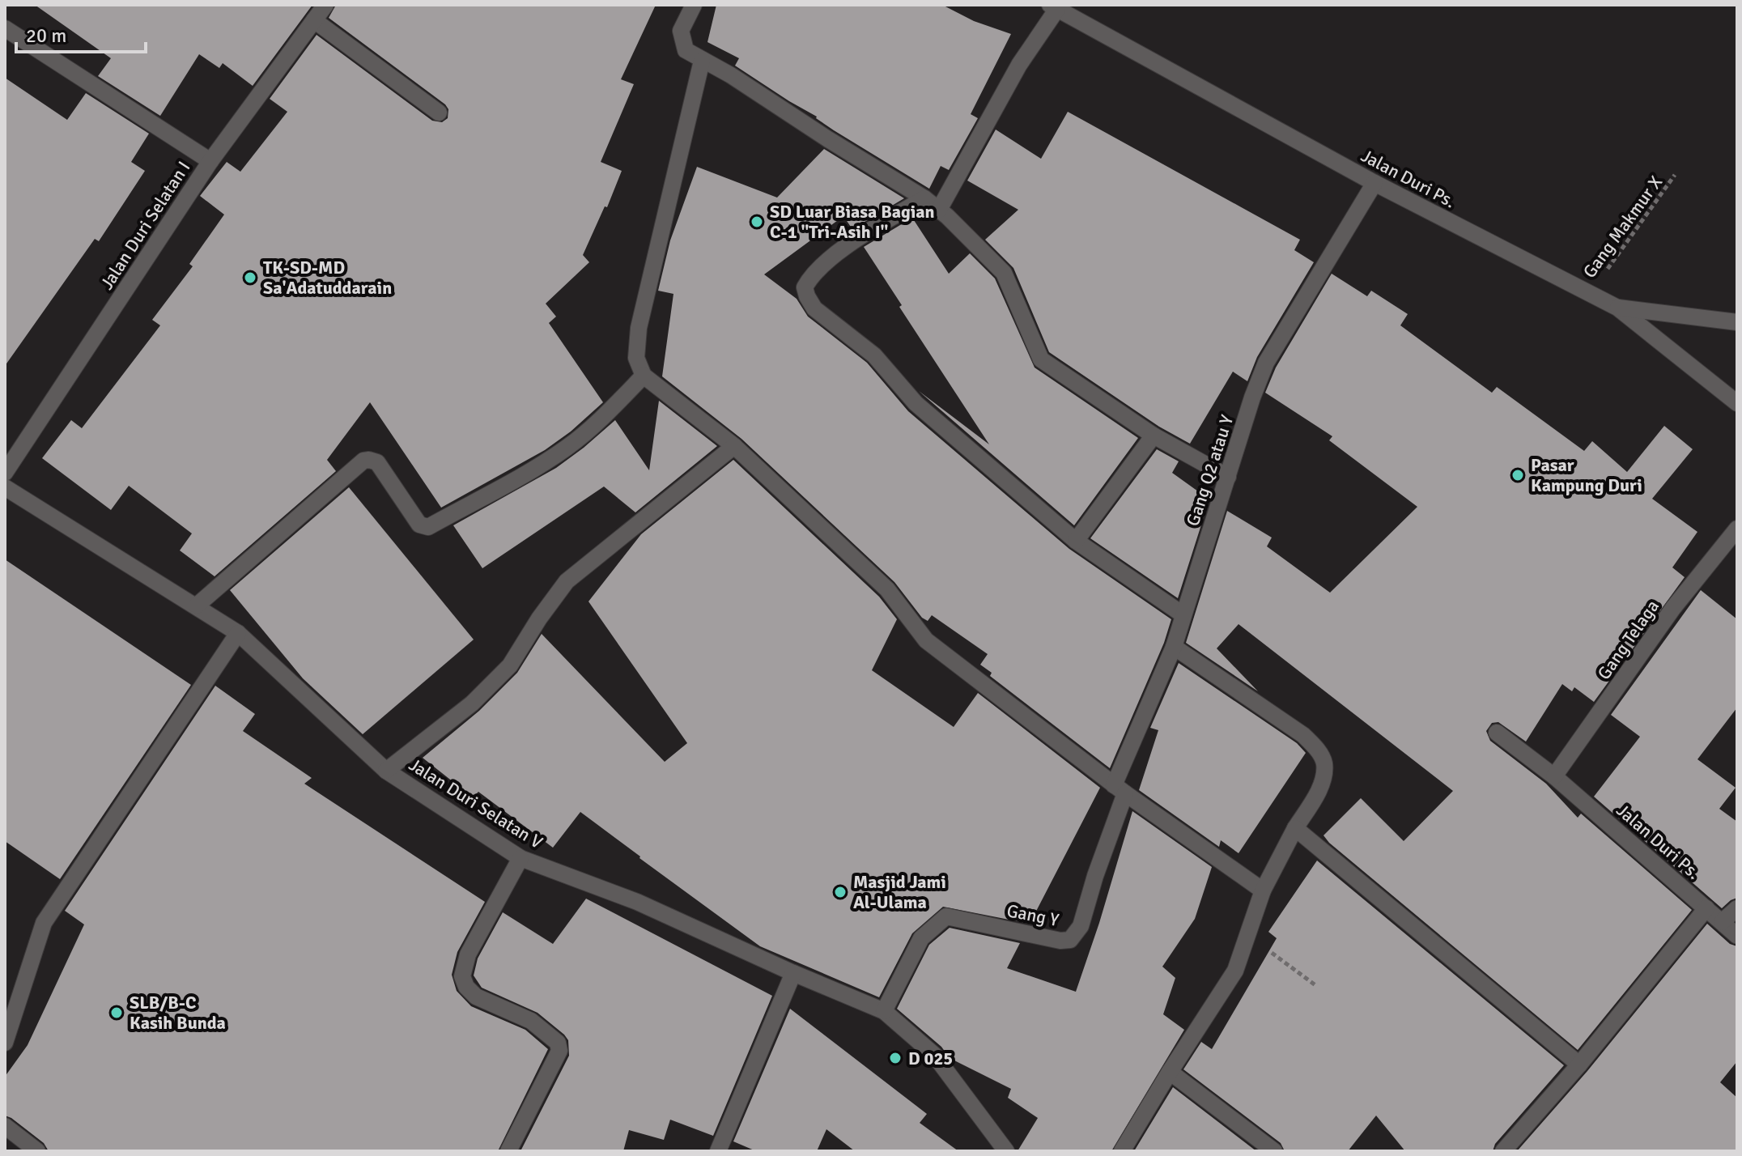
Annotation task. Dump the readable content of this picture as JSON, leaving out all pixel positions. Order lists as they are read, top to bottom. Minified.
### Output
{"streets":{"street":["Jalan Duri Ps.","Jalan Duri Selatan I","Gang Q2 atau Y","Gang Telaga","Jalan Duri Selatan V","Gang Y"],"path":["Gang Makmur X"]},"crossings":[["Jalan Duri Ps.","Gang Makmur X"],["Jalan Duri Ps.","Gang Q2 atau Y"],["Jalan Duri Ps.","Gang Telaga"],["Gang Q2 atau Y","Gang Y"],["Jalan Duri Selatan V","Gang Y"]],"places":["SD Luar Biasa Bagian C-1 \"Tri-Asih I\"","TK-SD-MD Sa'Adatuddarain","Pasar Kampung Duri","Masjid Jami Al-Ulama","SLB/B-C Kasih Bunda","D 025"],"scale_bar":"20 m"}
